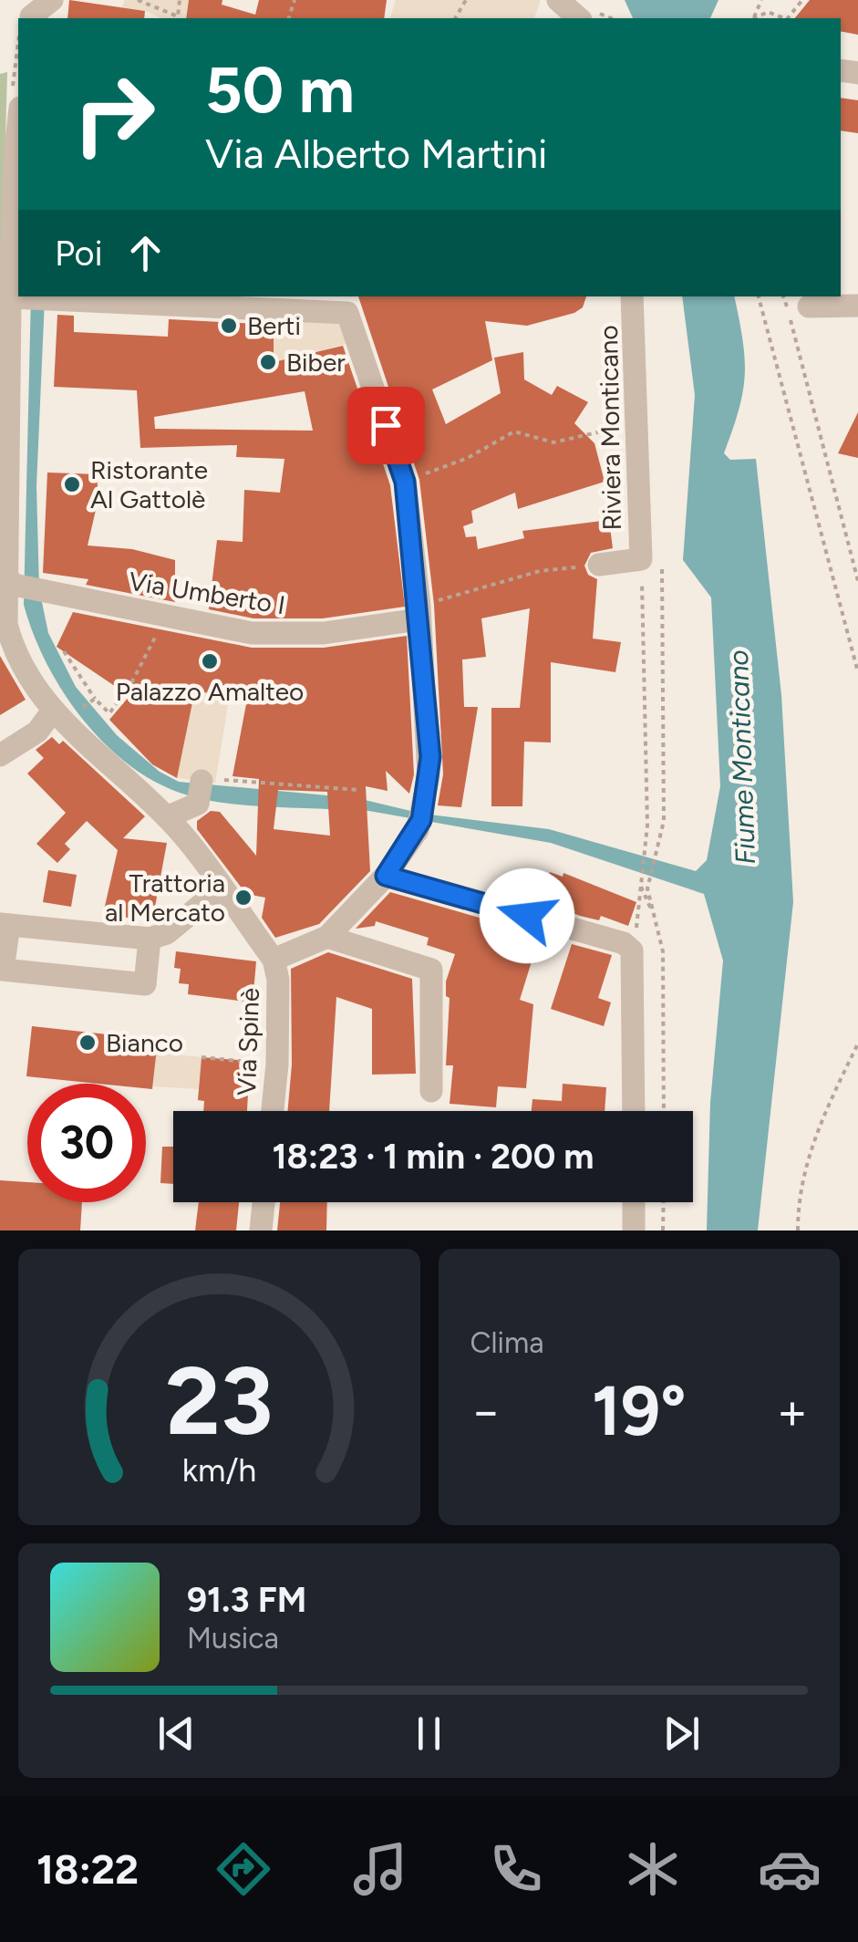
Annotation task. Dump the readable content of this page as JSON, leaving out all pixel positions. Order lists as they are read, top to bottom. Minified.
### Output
{"streets":{"street":["Riviera Monticano","Via Umberto I","Via Spinè"]},"water":["Fiume Monticano"],"places":["Berti","Biber","Ristorante Al Gattolè","Palazzo Amalteo","Trattoria al Mercato","Bianco"],"page":{"turn":["50 m","Via Alberto Martini"],"then":"Poi","limit":"30","trip":"18:23 · 1 min · 200 m","tile":"Clima","heat":["−","19°","+"],"song":["91.3 FM","Musica"],"tabs":"18:22","gauge":["23","km/h"]}}
